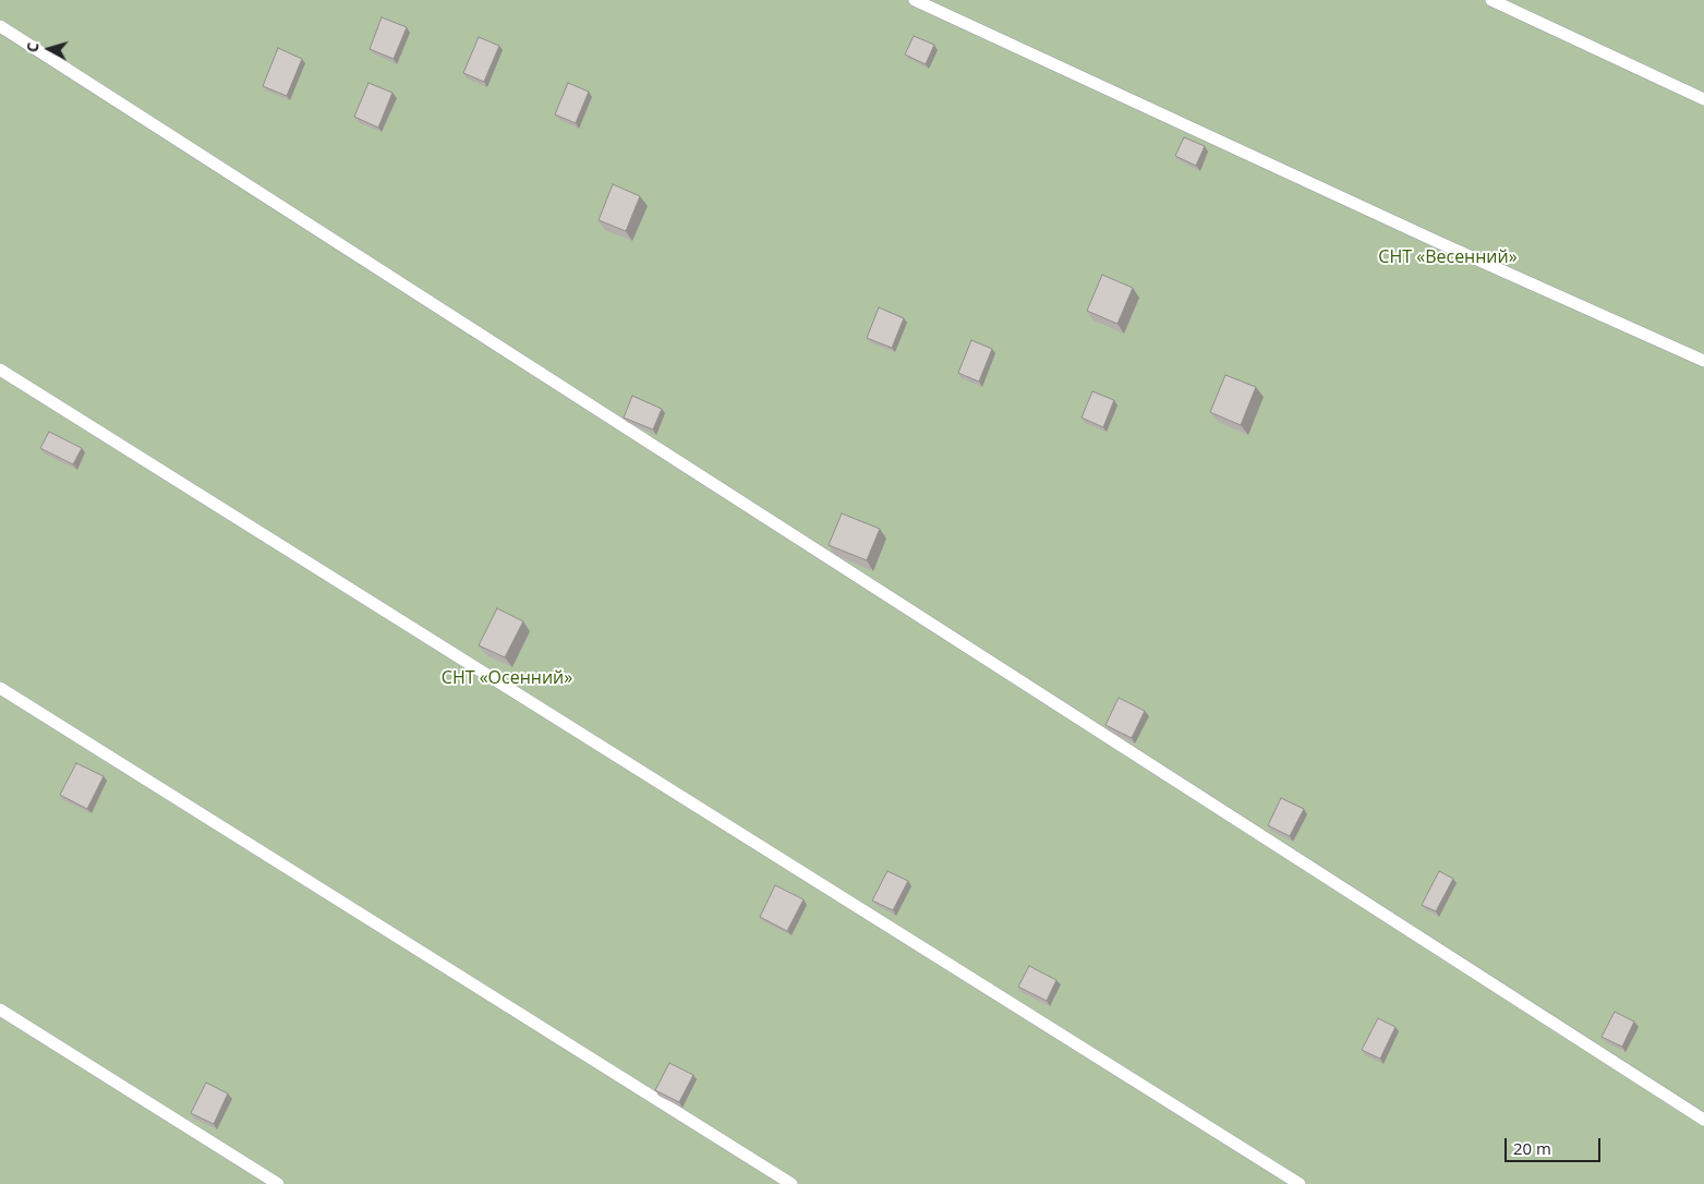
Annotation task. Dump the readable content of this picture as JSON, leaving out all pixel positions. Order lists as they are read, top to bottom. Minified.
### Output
{"parks":["СНТ «Весенний»","СНТ «Осенний»"],"scale_bar":"20 m","north":"left"}
